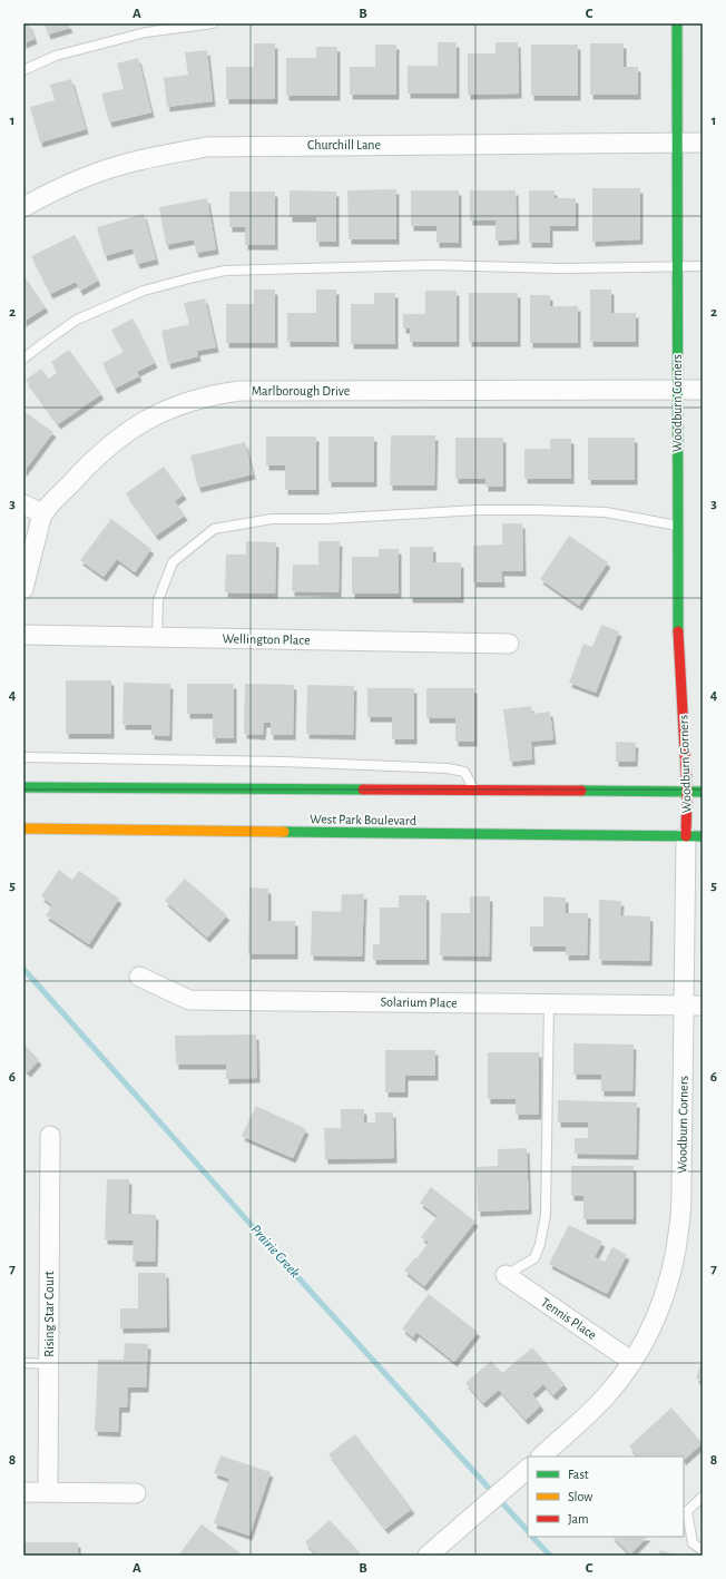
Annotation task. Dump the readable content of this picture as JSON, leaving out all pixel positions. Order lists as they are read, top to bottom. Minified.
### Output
{"streets":{"main road":["Woodburn Corners","West Park Boulevard"],"street":["Churchill Lane","Marlborough Drive","Wellington Place","Solarium Place","Rising Star Court","Tennis Place"]},"crossings":[["Churchill Lane","Woodburn Corners"],["Marlborough Drive","Woodburn Corners"],["Woodburn Corners","West Park Boulevard"],["Woodburn Corners","Solarium Place"],["Woodburn Corners","Tennis Place"]],"water":["Prairie Creek"],"legend":["Fast","Slow","Jam"],"grid":{"columns":["A","B","C"],"rows":["1","2","3","4","5","6","7","8"]}}
